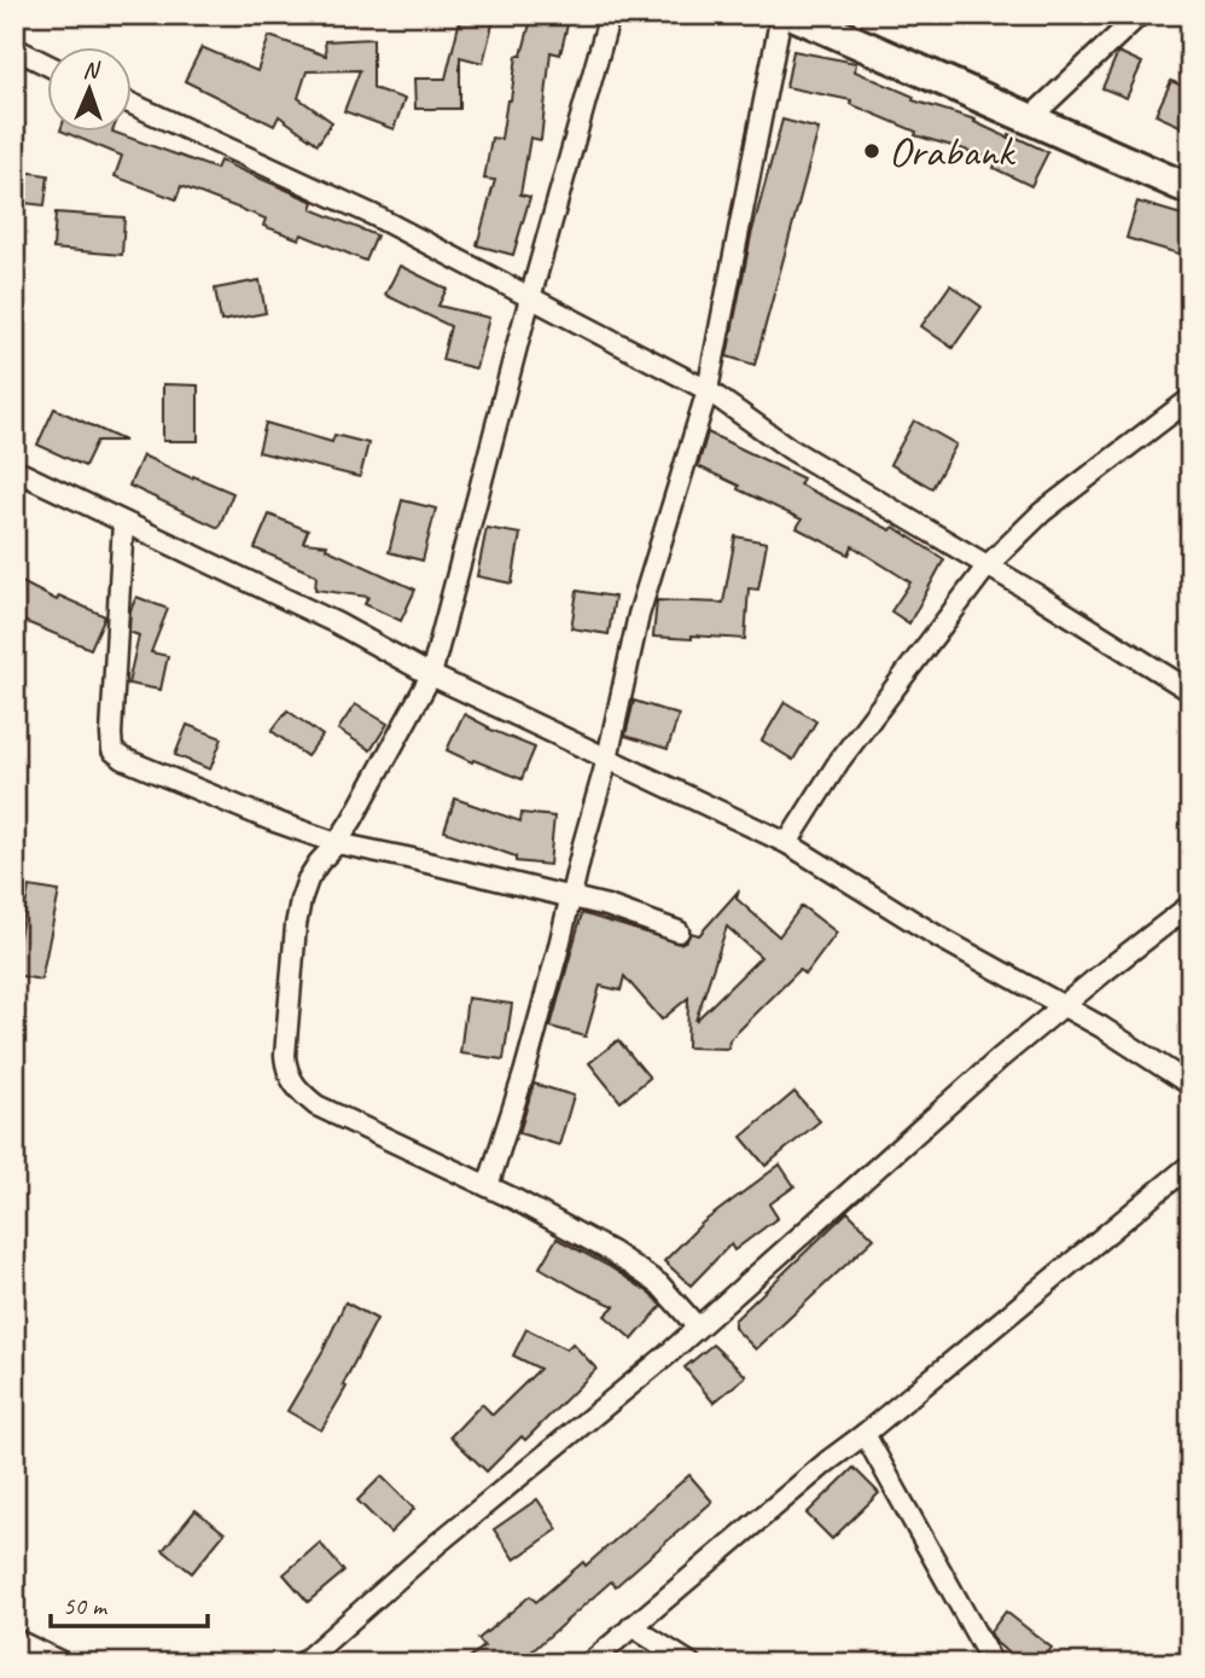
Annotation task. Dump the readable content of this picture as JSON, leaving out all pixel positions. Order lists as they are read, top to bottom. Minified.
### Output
{"places":["Orabank"],"scale_bar":"50 m","north":"top"}
